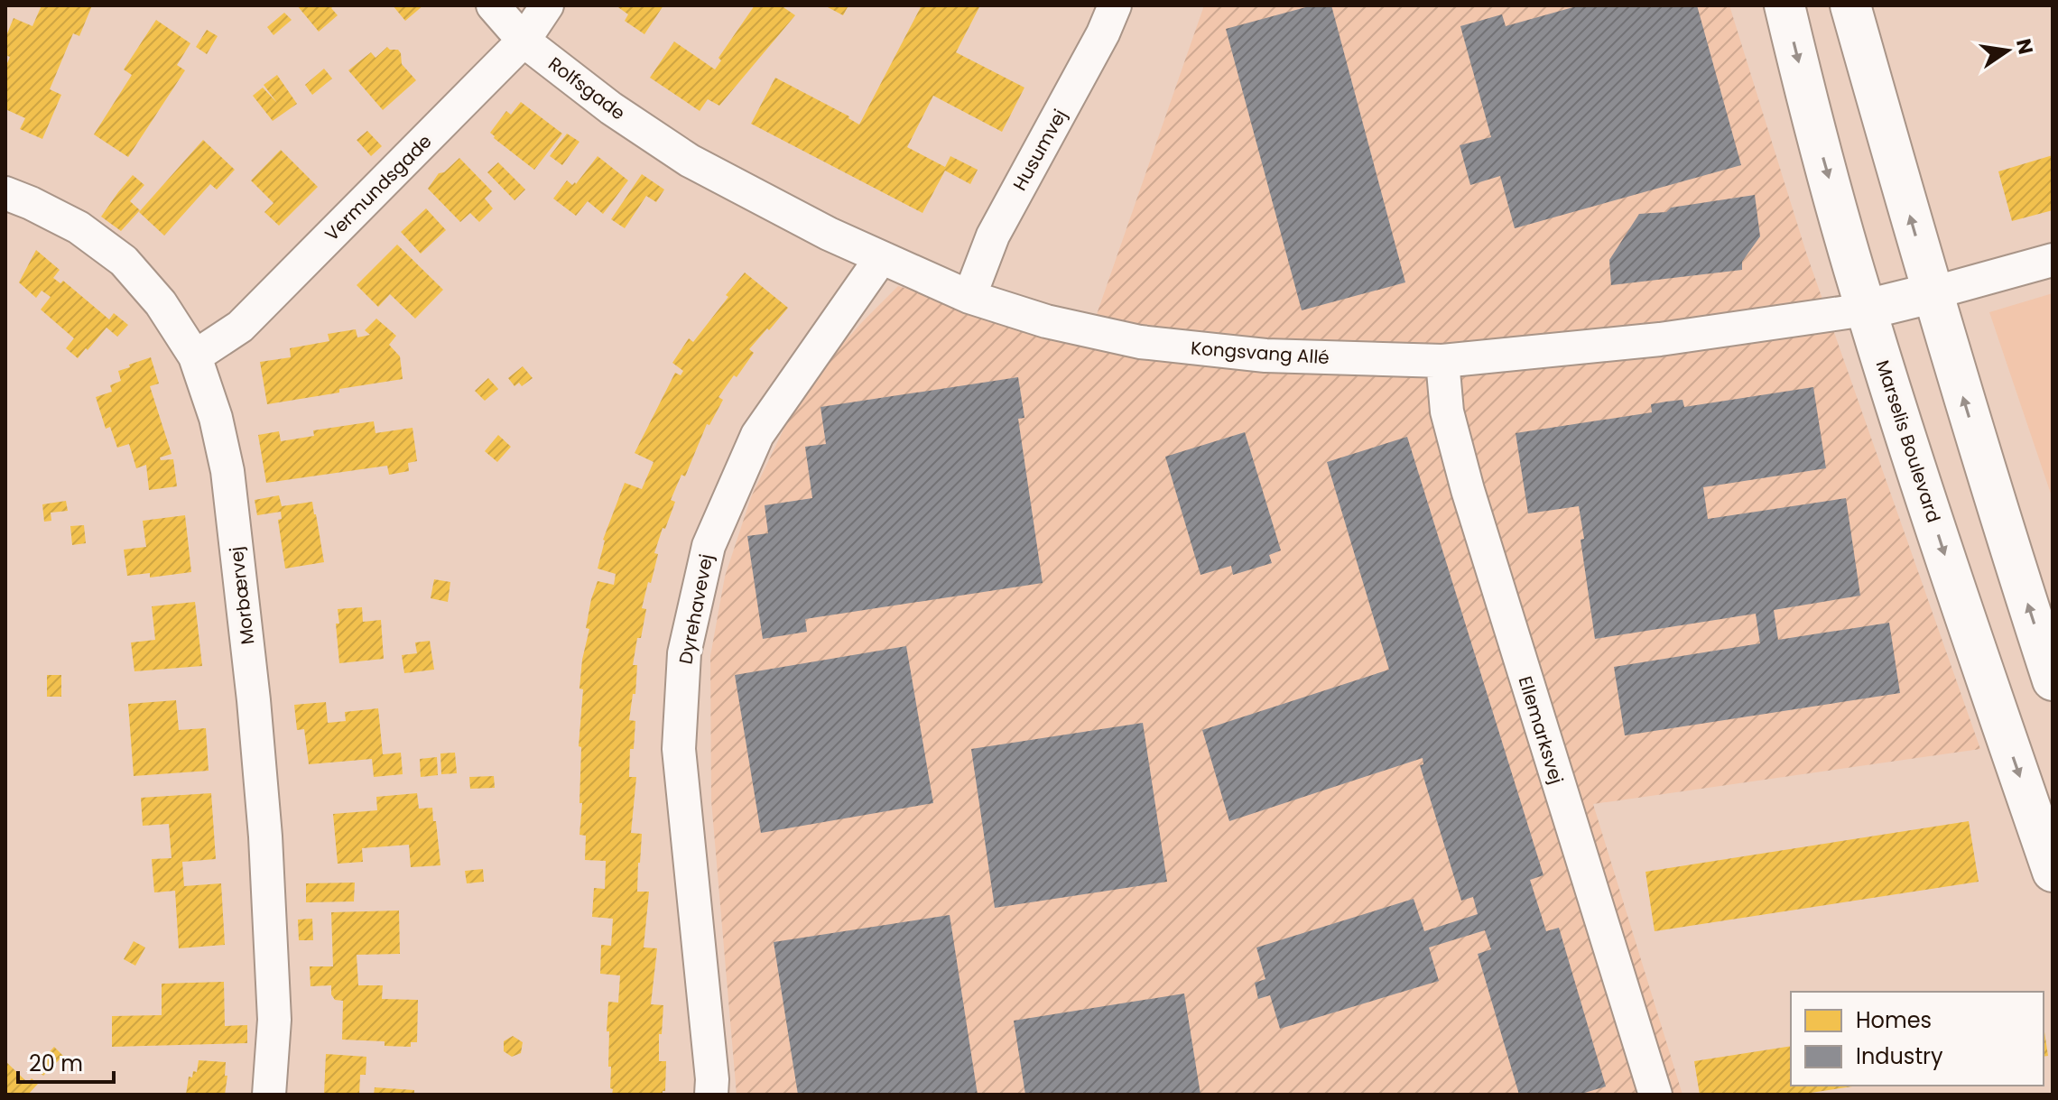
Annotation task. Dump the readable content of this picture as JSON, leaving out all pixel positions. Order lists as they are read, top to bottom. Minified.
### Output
{"streets":{"main road":["Marselis Boulevard"],"street":["Rolfsgade","Husumvej","Vermundsgade","Kongsvang Allé","Morbærvej","Dyrehavevej","Ellemarksvej"]},"crossings":[["Rolfsgade","Vermundsgade"],["Rolfsgade","Kongsvang Allé"],["Husumvej","Kongsvang Allé"],["Vermundsgade","Morbærvej"],["Kongsvang Allé","Marselis Boulevard"],["Kongsvang Allé","Dyrehavevej"],["Kongsvang Allé","Ellemarksvej"]],"legend":["Homes","Industry"],"scale_bar":"20 m","north":"right"}
